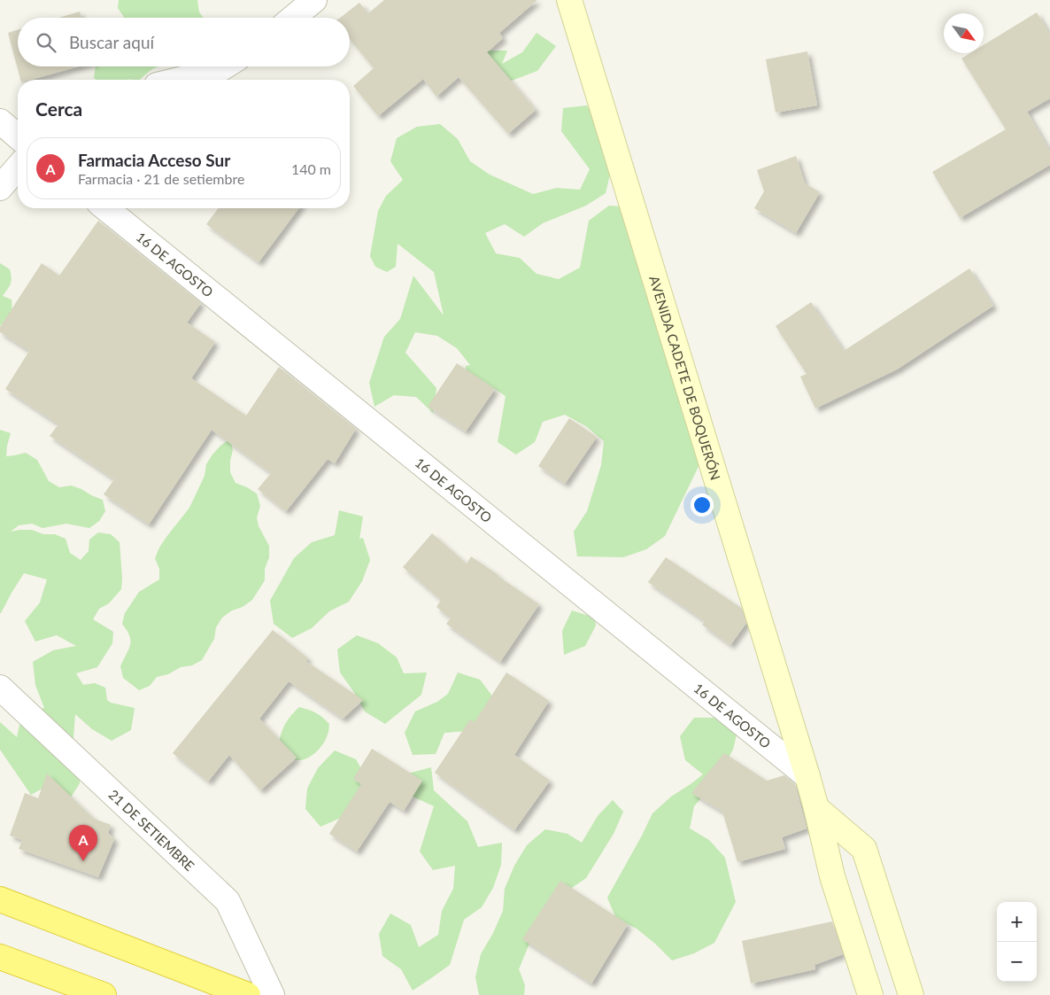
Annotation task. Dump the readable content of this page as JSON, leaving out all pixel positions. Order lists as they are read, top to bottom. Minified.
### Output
{"streets":{"main road":["AVENIDA CADETE DE BOQUERÓN"],"street":["16 DE AGOSTO","21 DE SETIEMBRE"]},"crossings":[["16 DE AGOSTO","AVENIDA CADETE DE BOQUERÓN"]],"north":"bottom right","page":{"search":"Buscar aquí","heading":"Cerca","list":[{"mark":"A","name":"Farmacia Acceso Sur","note":"Farmacia · 21 de setiembre","value":"140 m"}],"pins":"A","map_buttons":["+","−"]}}
